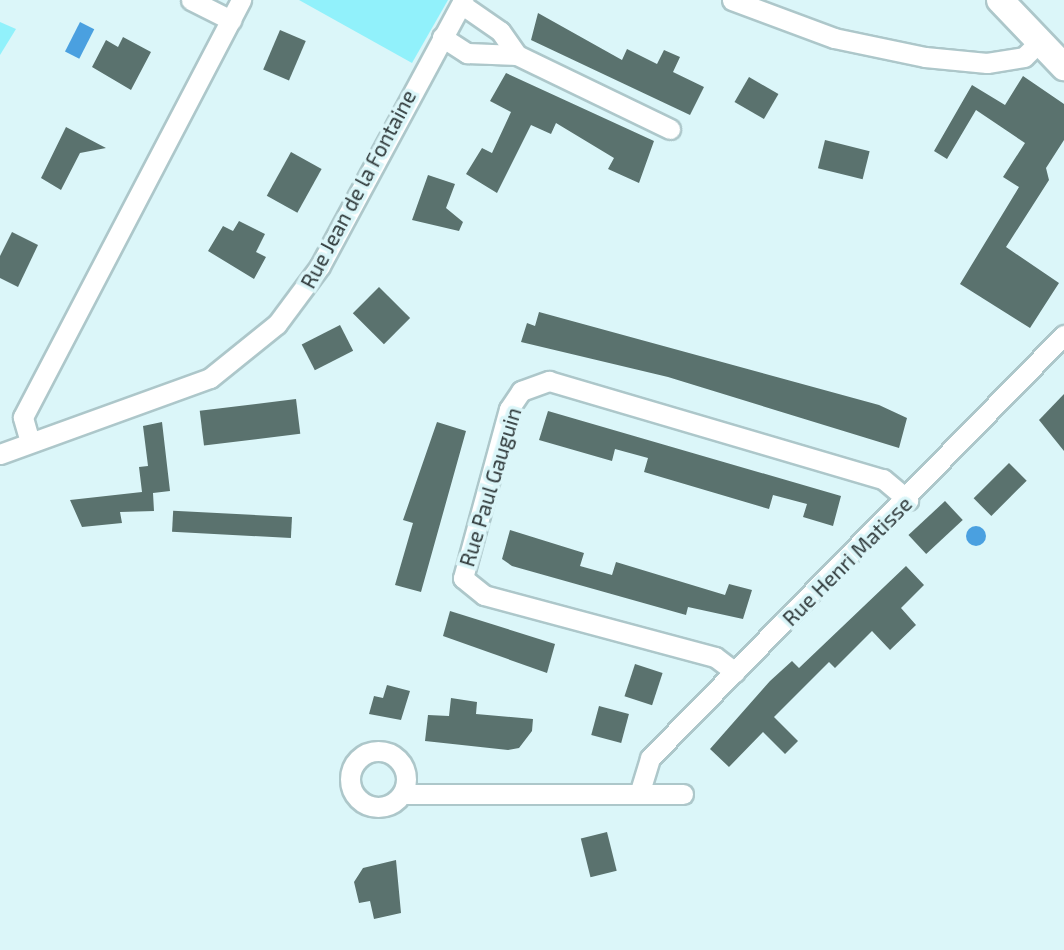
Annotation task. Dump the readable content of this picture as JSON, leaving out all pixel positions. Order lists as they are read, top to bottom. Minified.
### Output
{"streets":{"street":["Rue Jean de la Fontaine","Rue Paul Gauguin","Rue Henri Matisse"]},"crossings":[["Rue Paul Gauguin","Rue Henri Matisse"]]}
